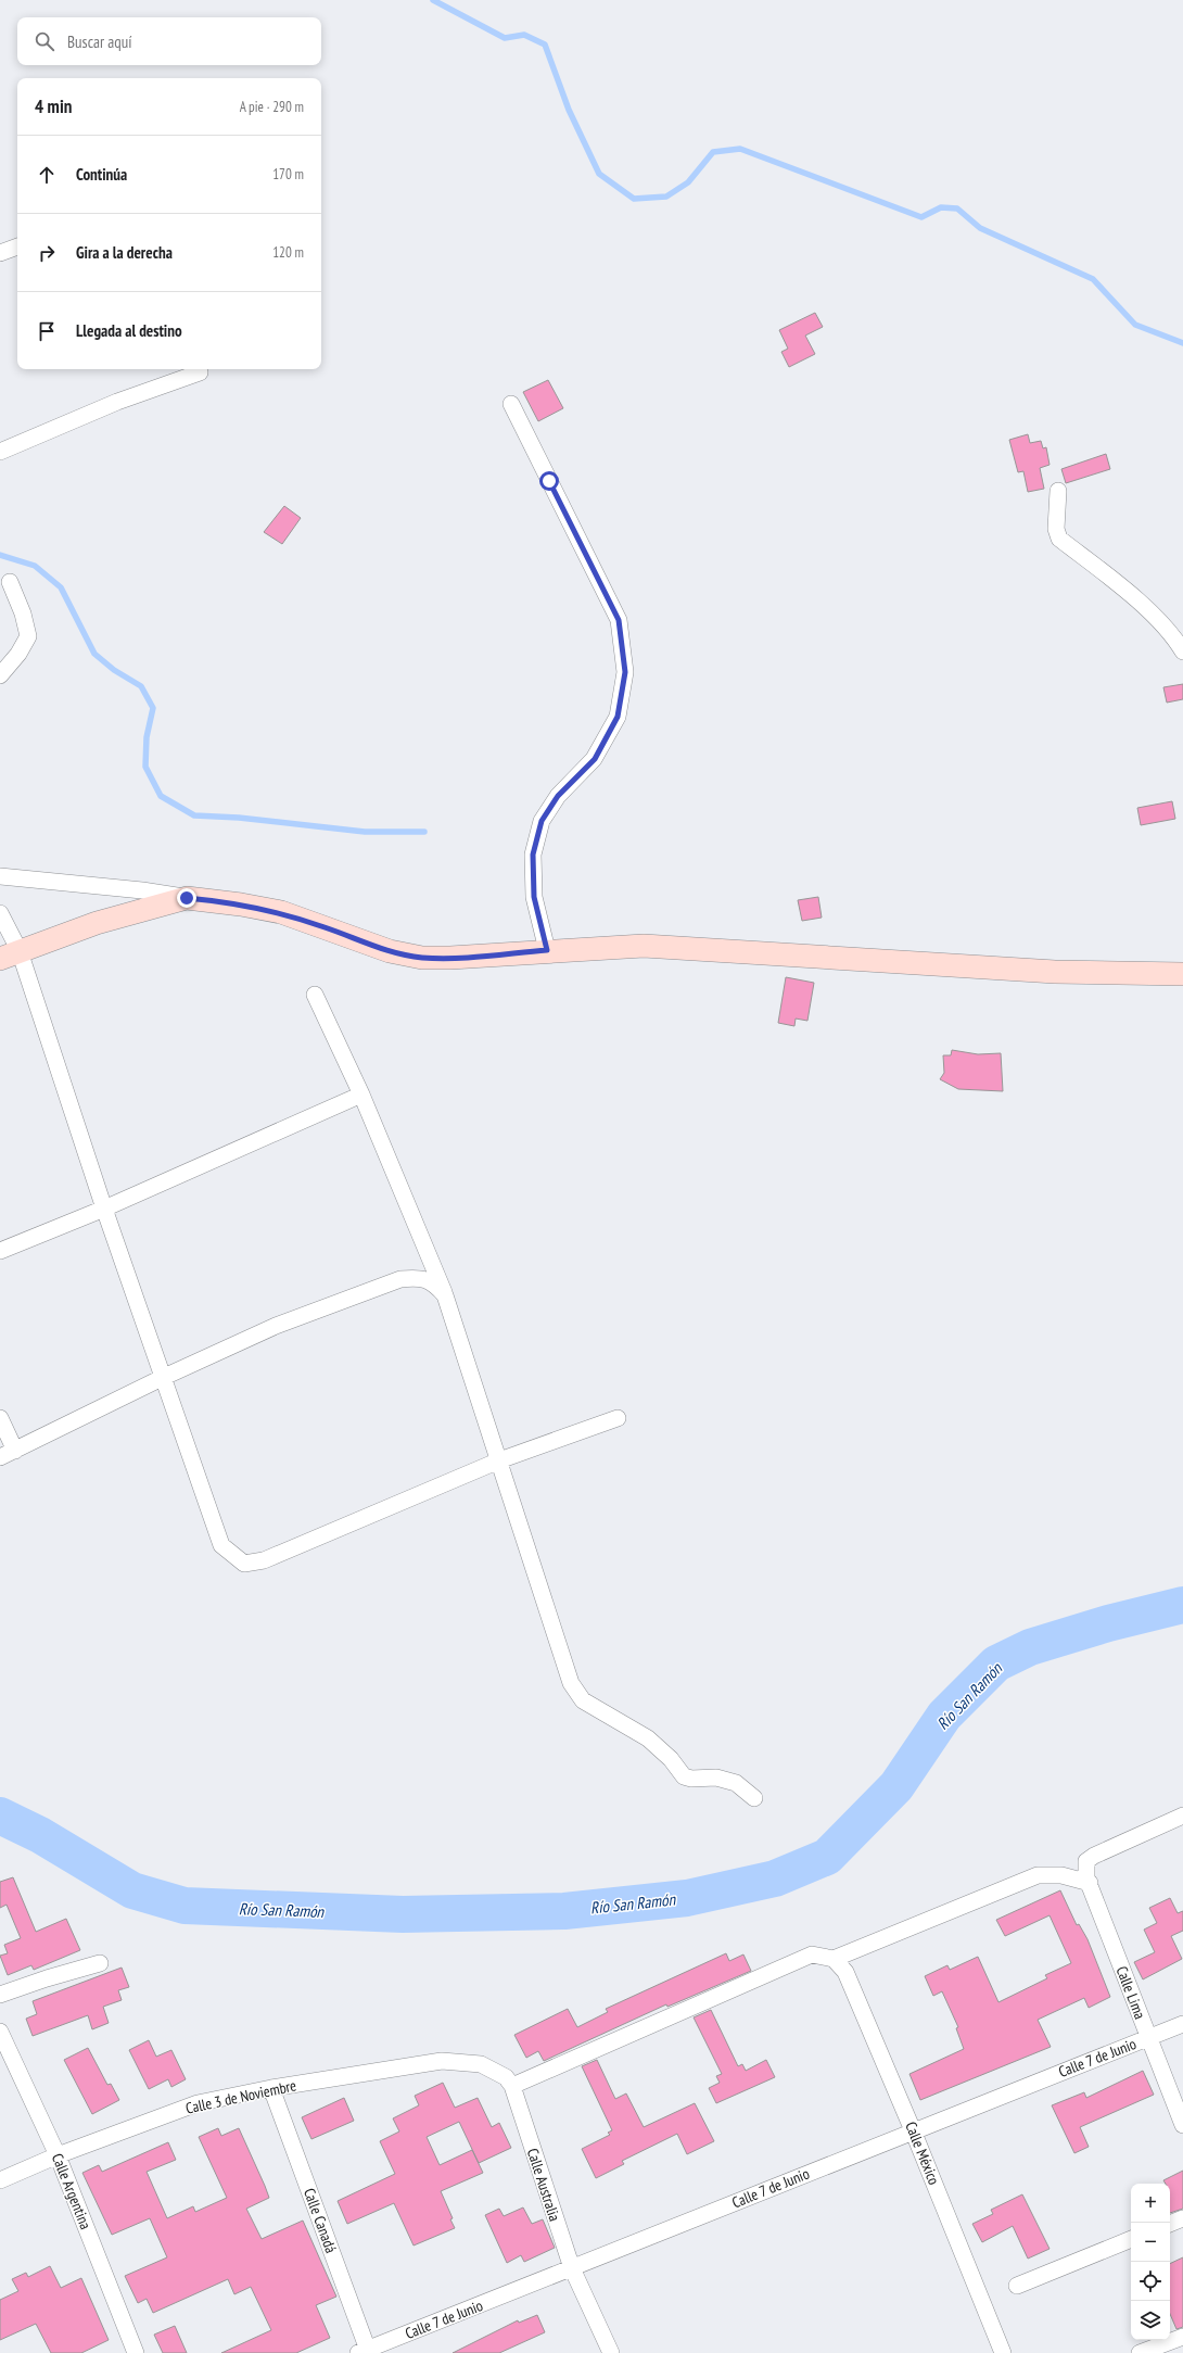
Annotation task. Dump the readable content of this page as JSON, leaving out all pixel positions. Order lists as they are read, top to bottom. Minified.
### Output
{"streets":{"street":["Calle Lima","Calle 7 de Junio","Calle 3 de Noviembre","Calle México","Calle Australia","Calle Argentina","Calle Canadá"]},"crossings":[["Calle Lima","Calle 7 de Junio"],["Calle 7 de Junio","Calle México"],["Calle 7 de Junio","Calle Australia"],["Calle 7 de Junio","Calle Canadá"],["Calle 3 de Noviembre","Calle Australia"],["Calle 3 de Noviembre","Calle Argentina"],["Calle 3 de Noviembre","Calle Canadá"]],"water":["Río San Ramón"],"page":{"search":"Buscar aquí","heading":["4 min","A pie · 290 m"],"list":[["Continúa","170 m"],["Gira a la derecha","120 m"],"Llegada al destino"],"map_buttons":["+","−"]}}
